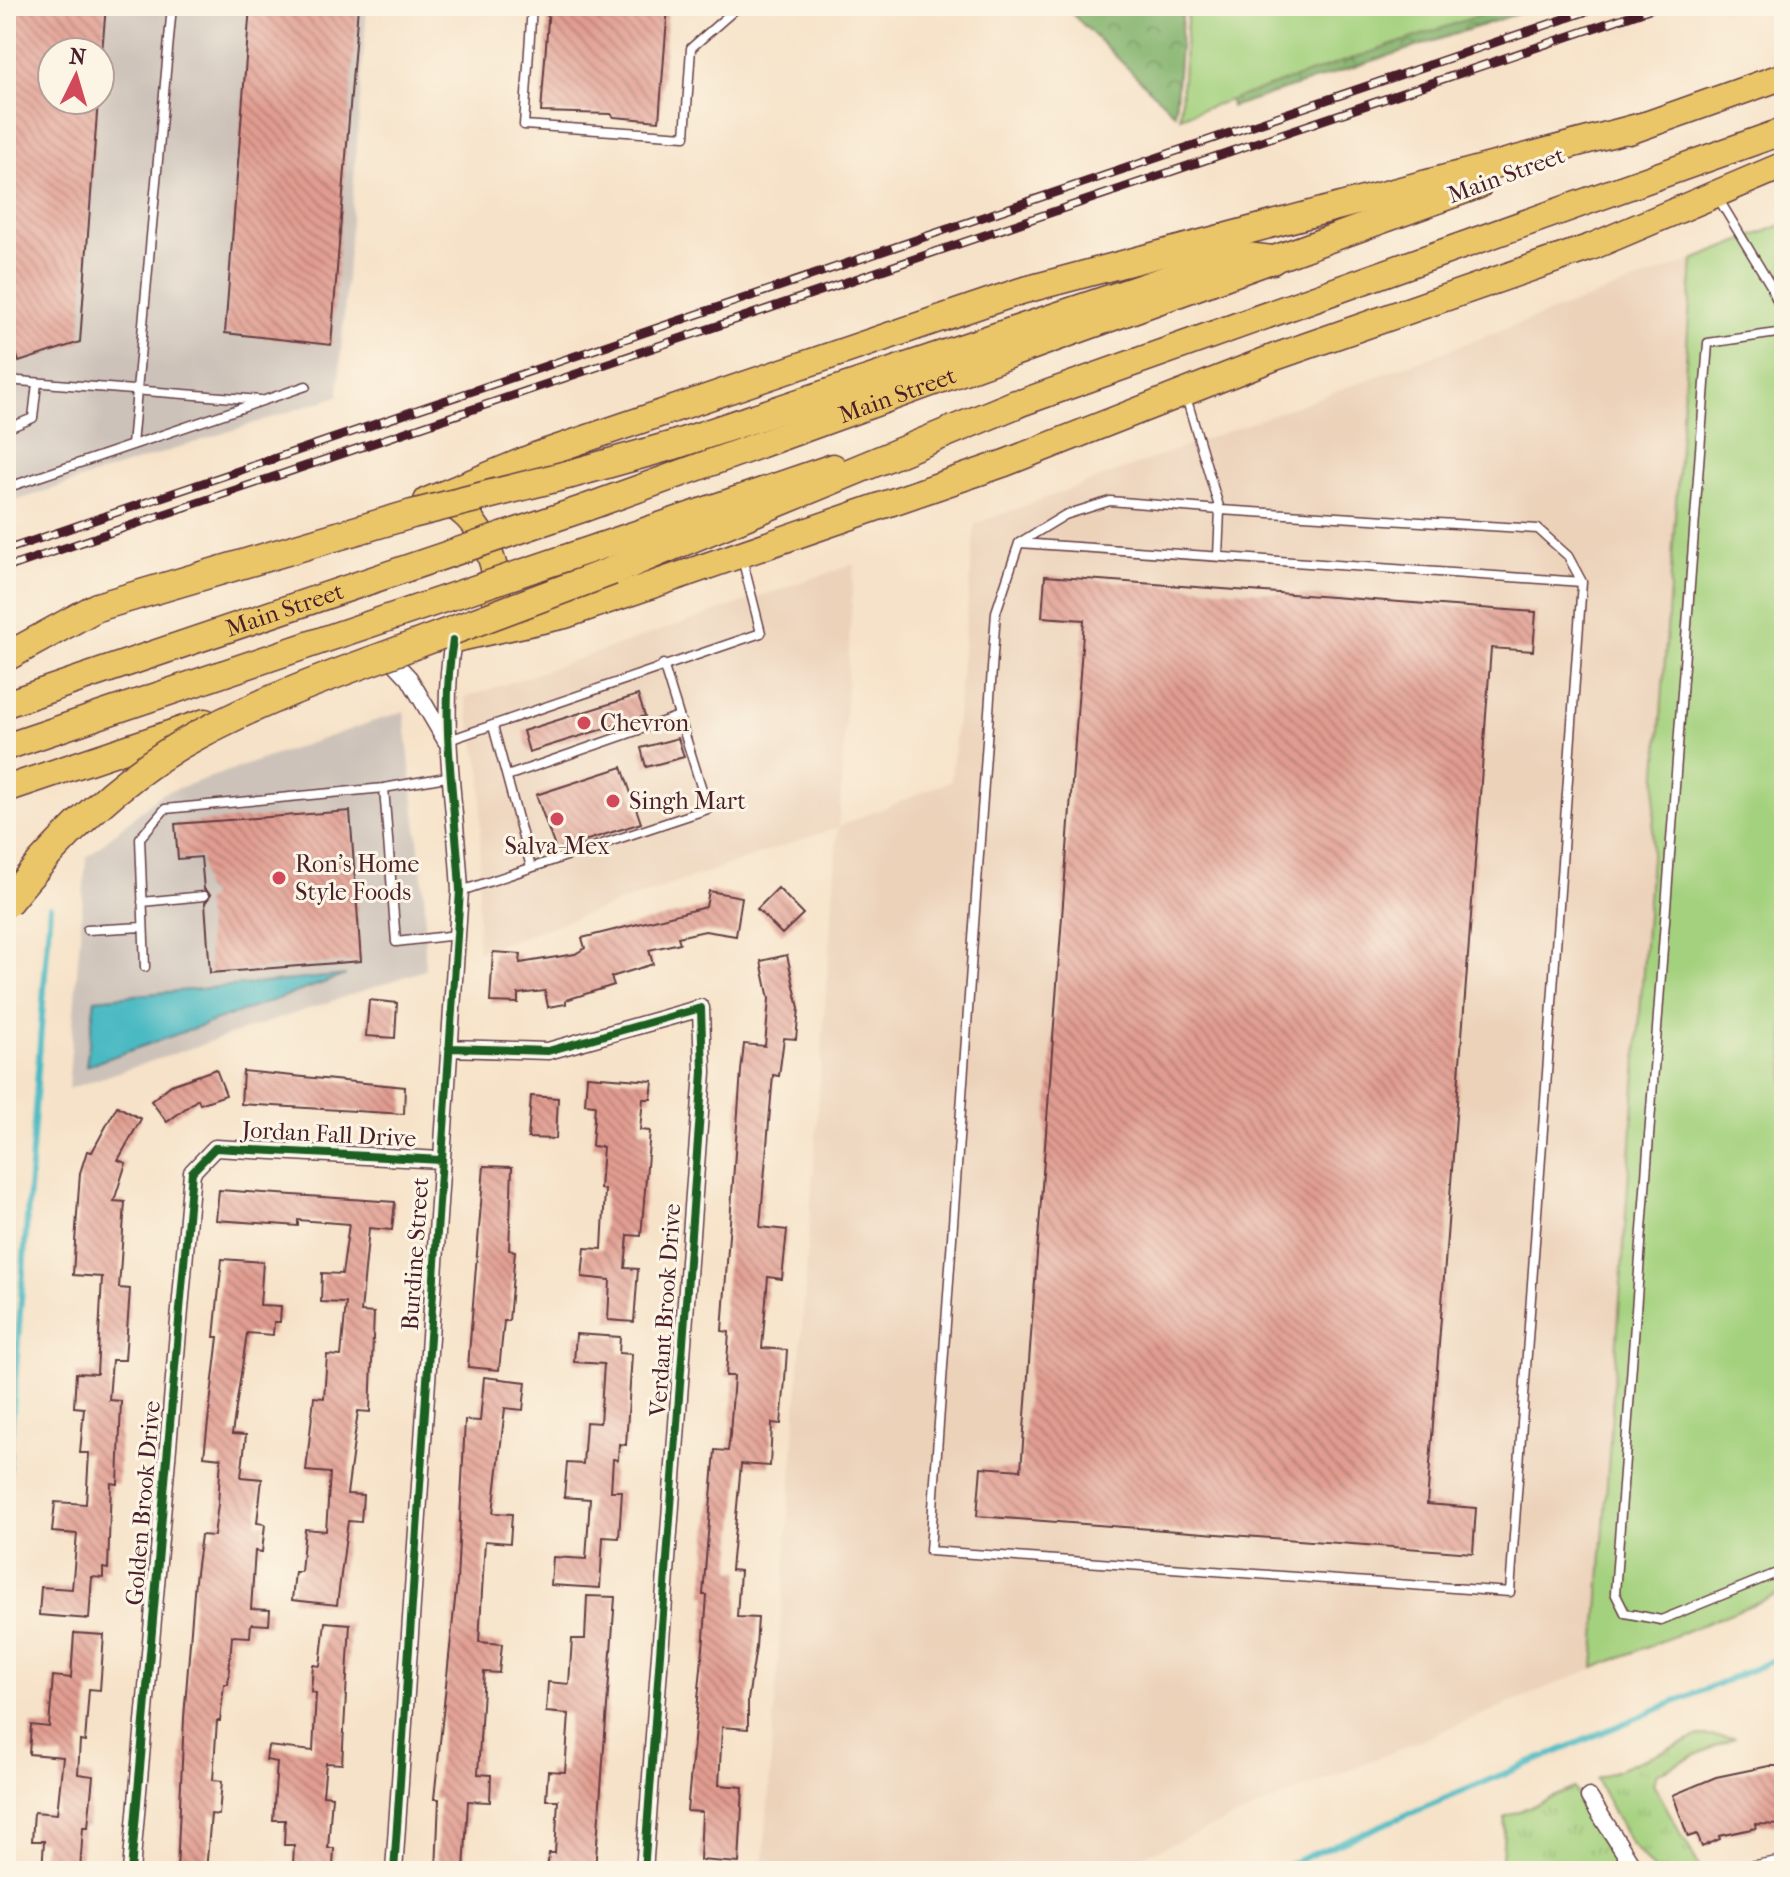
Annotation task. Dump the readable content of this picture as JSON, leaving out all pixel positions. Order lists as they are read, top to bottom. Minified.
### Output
{"streets":{"highway":["Main Street"],"street":["Jordan Fall Drive","Burdine Street","Verdant Brook Drive","Golden Brook Drive"]},"crossings":[["Jordan Fall Drive","Burdine Street"],["Jordan Fall Drive","Golden Brook Drive"],["Burdine Street","Verdant Brook Drive"]],"places":["Chevron","Singh Mart","Salva-Mex","Ron's Home Style Foods"],"north":"top"}
